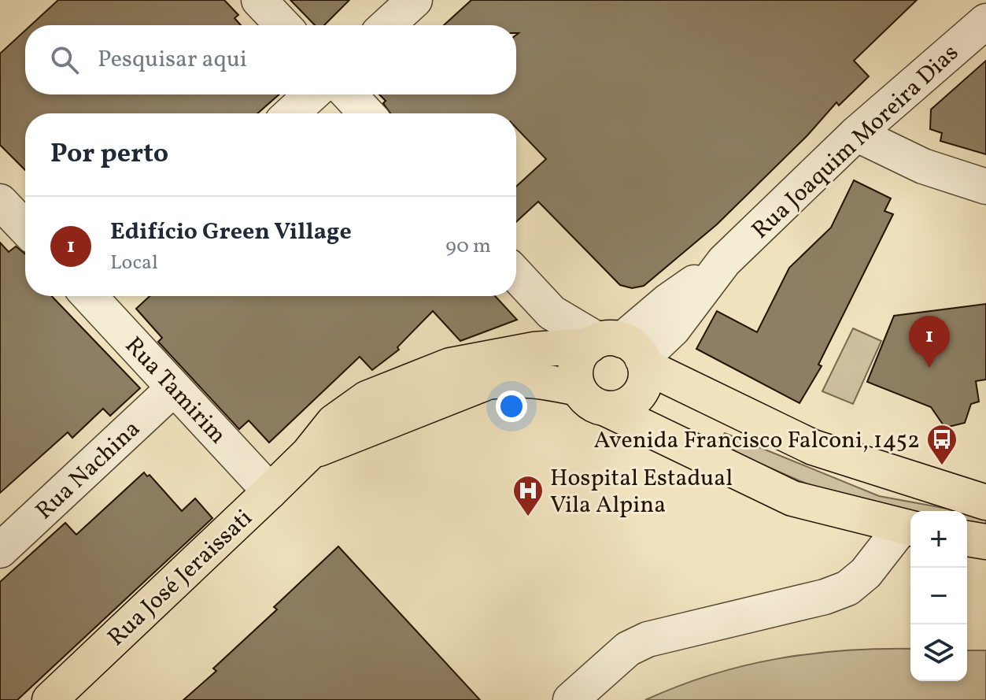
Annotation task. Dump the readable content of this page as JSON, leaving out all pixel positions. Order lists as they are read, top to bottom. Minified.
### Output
{"streets":{"main road":["Rua José Jeraissati"],"street":["Rua Joaquim Moreira Dias","Rua Tamirim","Rua Nachina"]},"crossings":[["Rua Joaquim Moreira Dias","Rua José Jeraissati"],["Rua Tamirim","Rua Nachina"],["Rua Tamirim","Rua José Jeraissati"]],"places":{"bus stop":["Avenida Francisco Falconi, 1452"],"hospital":["Hospital Estadual Vila Alpina"]},"page":{"search":"Pesquisar aqui","heading":"Por perto","list":[{"mark":"1","name":"Edifício Green Village","note":"Local","value":"90 m"}],"pins":"1","map_buttons":["+","−"]}}
